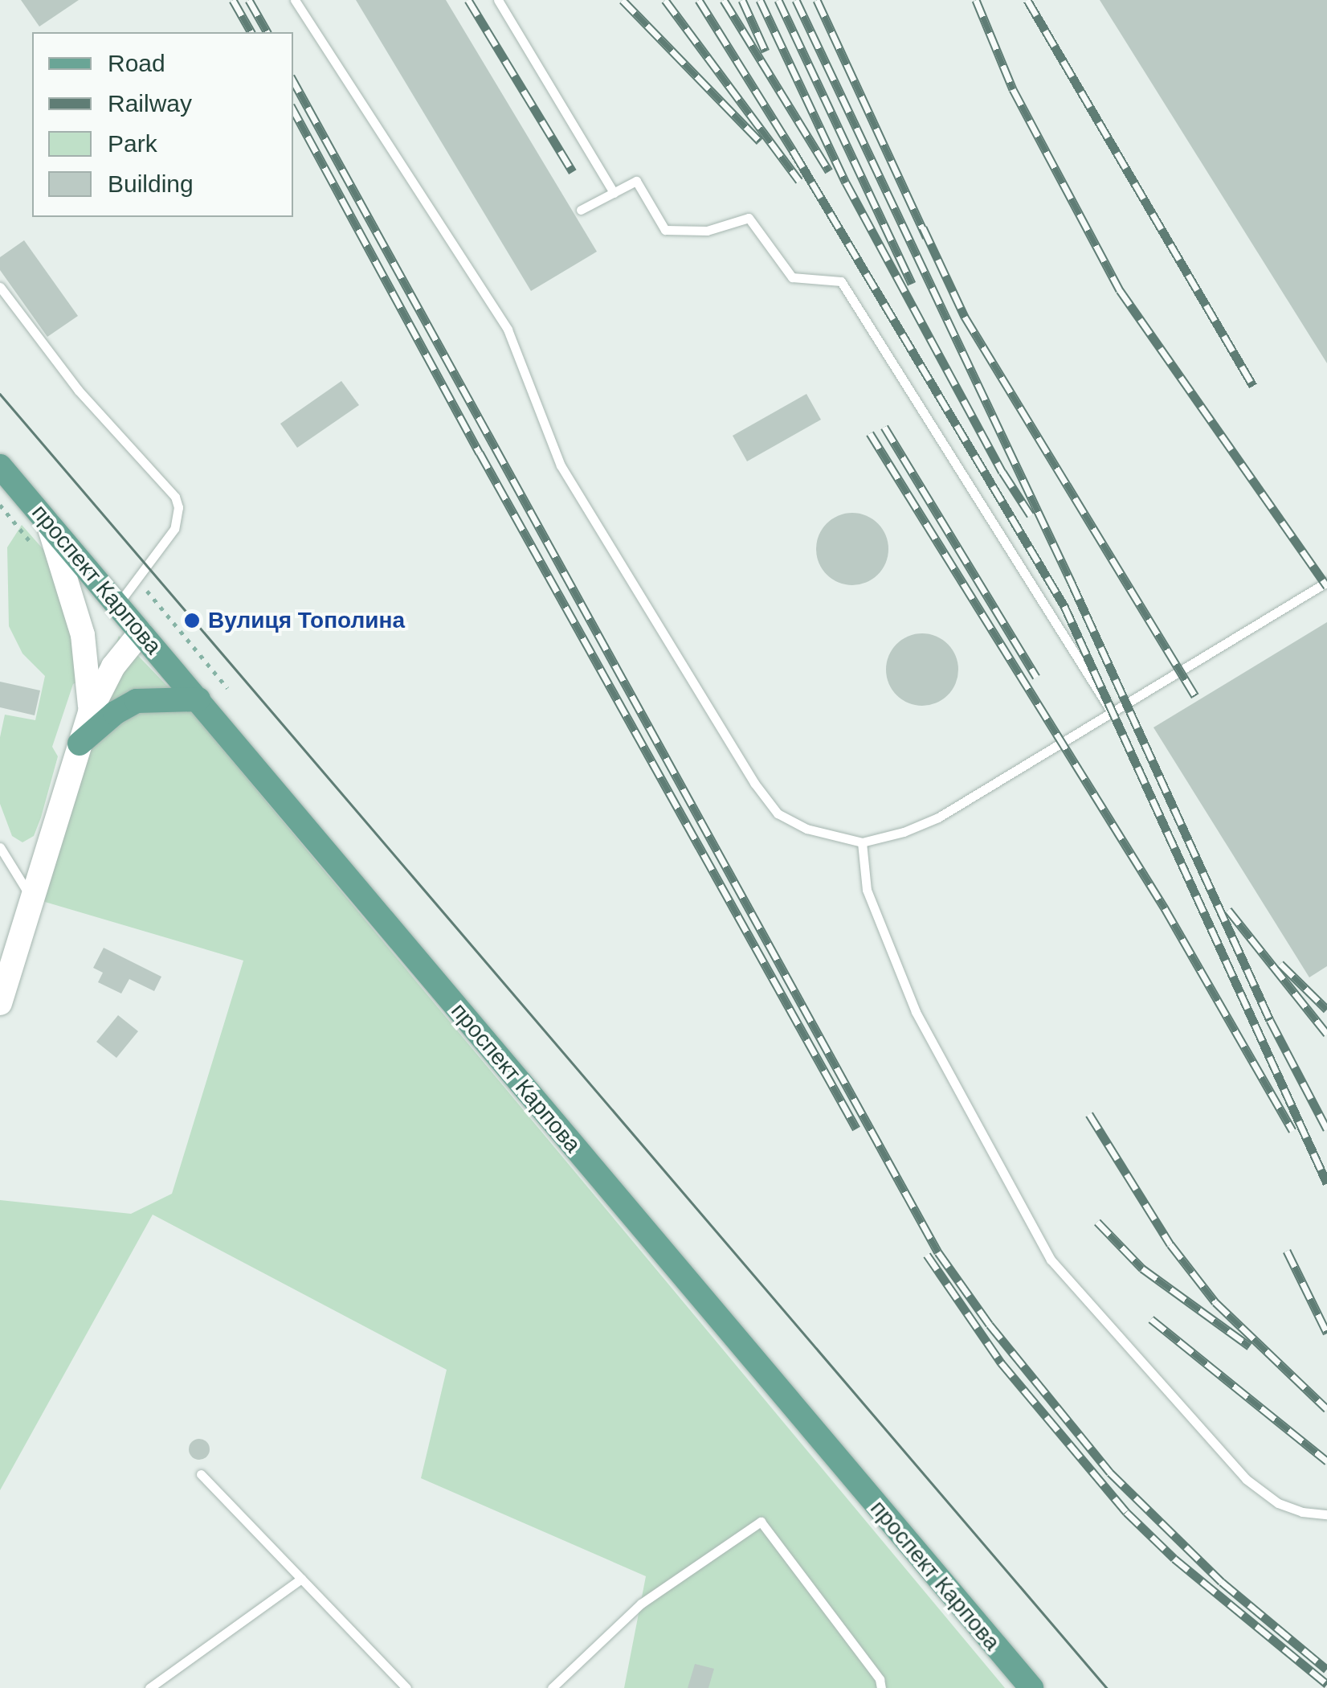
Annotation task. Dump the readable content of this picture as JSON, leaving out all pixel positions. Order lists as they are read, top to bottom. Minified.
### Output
{"streets":{"main road":["проспект Карпова"]},"places":["Вулиця Тополина"],"legend":["Road","Railway","Park","Building"]}
